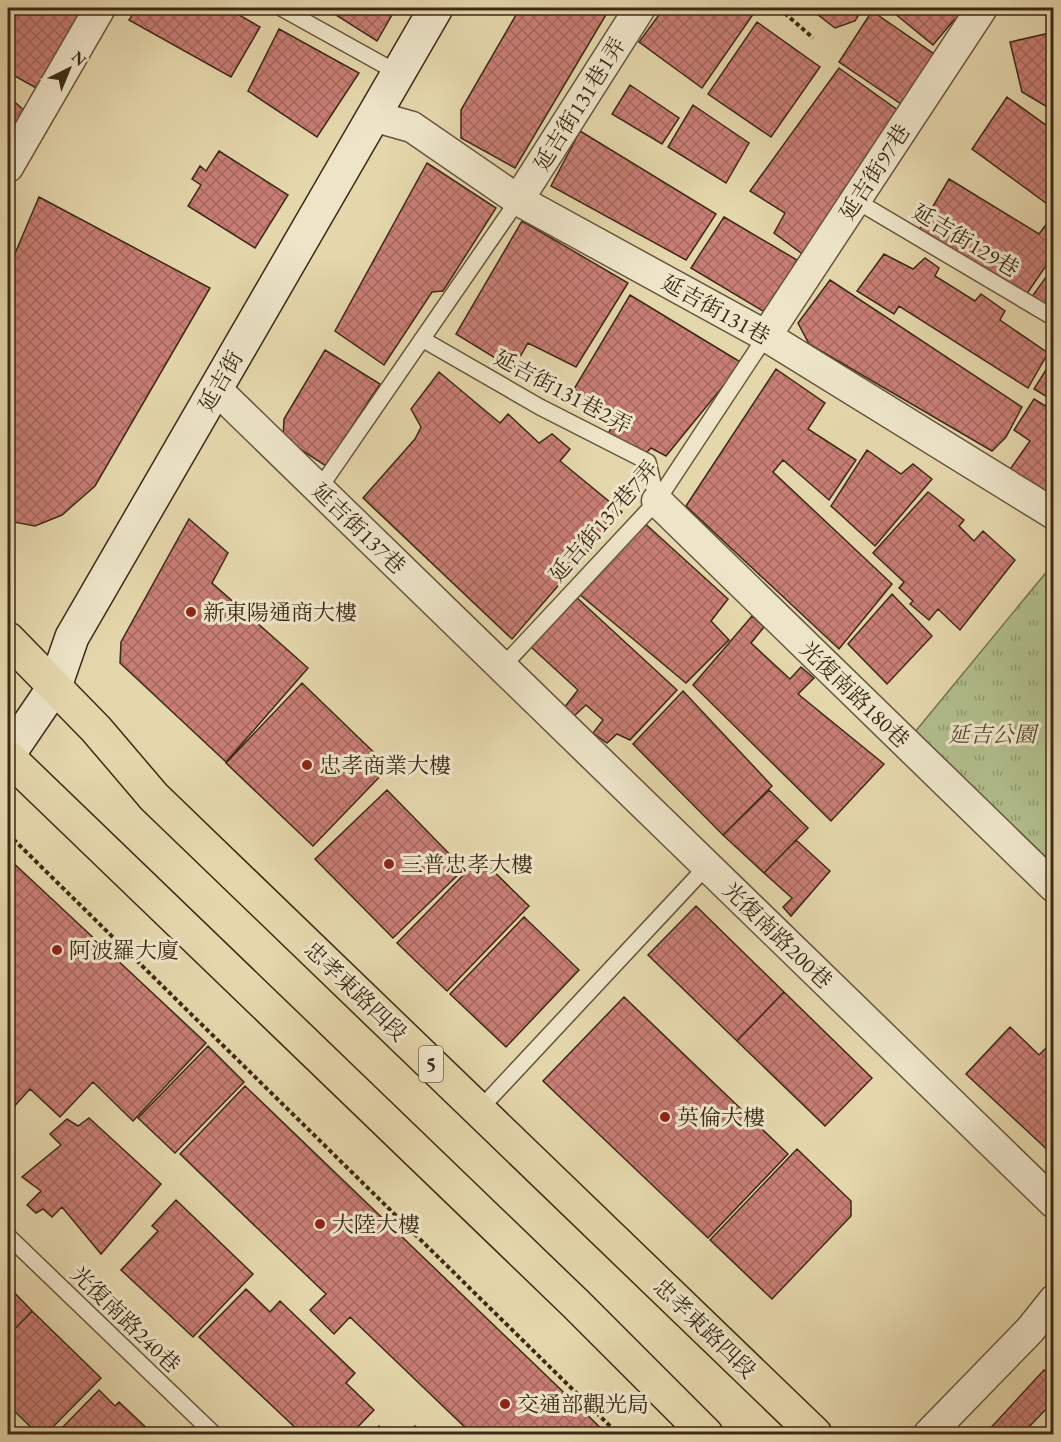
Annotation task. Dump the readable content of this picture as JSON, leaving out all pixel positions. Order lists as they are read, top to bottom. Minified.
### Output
{"streets":{"main road":["忠孝東路四段","5"],"street":["延吉街131巷1弄","延吉街97巷","延吉街131巷","延吉街","延吉街137巷","光復南路180巷","光復南路200巷"],"lane":["延吉街129巷","延吉街131巷2弄","延吉街137巷7弄","光復南路240巷"]},"crossings":[["延吉街131巷1弄","延吉街131巷"],["延吉街97巷","延吉街129巷"],["延吉街97巷","延吉街131巷"],["延吉街97巷","延吉街137巷7弄"],["延吉街131巷","延吉街"],["延吉街131巷","延吉街137巷7弄"],["延吉街","延吉街137巷"],["延吉街","忠孝東路四段"],["延吉街131巷2弄","延吉街137巷7弄"],["延吉街131巷2弄","光復南路180巷"],["延吉街137巷7弄","延吉街137巷"],["延吉街137巷7弄","光復南路180巷"],["延吉街137巷7弄","光復南路200巷"],["延吉街137巷","光復南路200巷"]],"parks":["延吉公園"],"places":["新東陽通商大樓","忠孝商業大樓","三普忠孝大樓","阿波羅大廈","英倫大樓","大陸大樓","交通部觀光局"],"north":"top right"}
